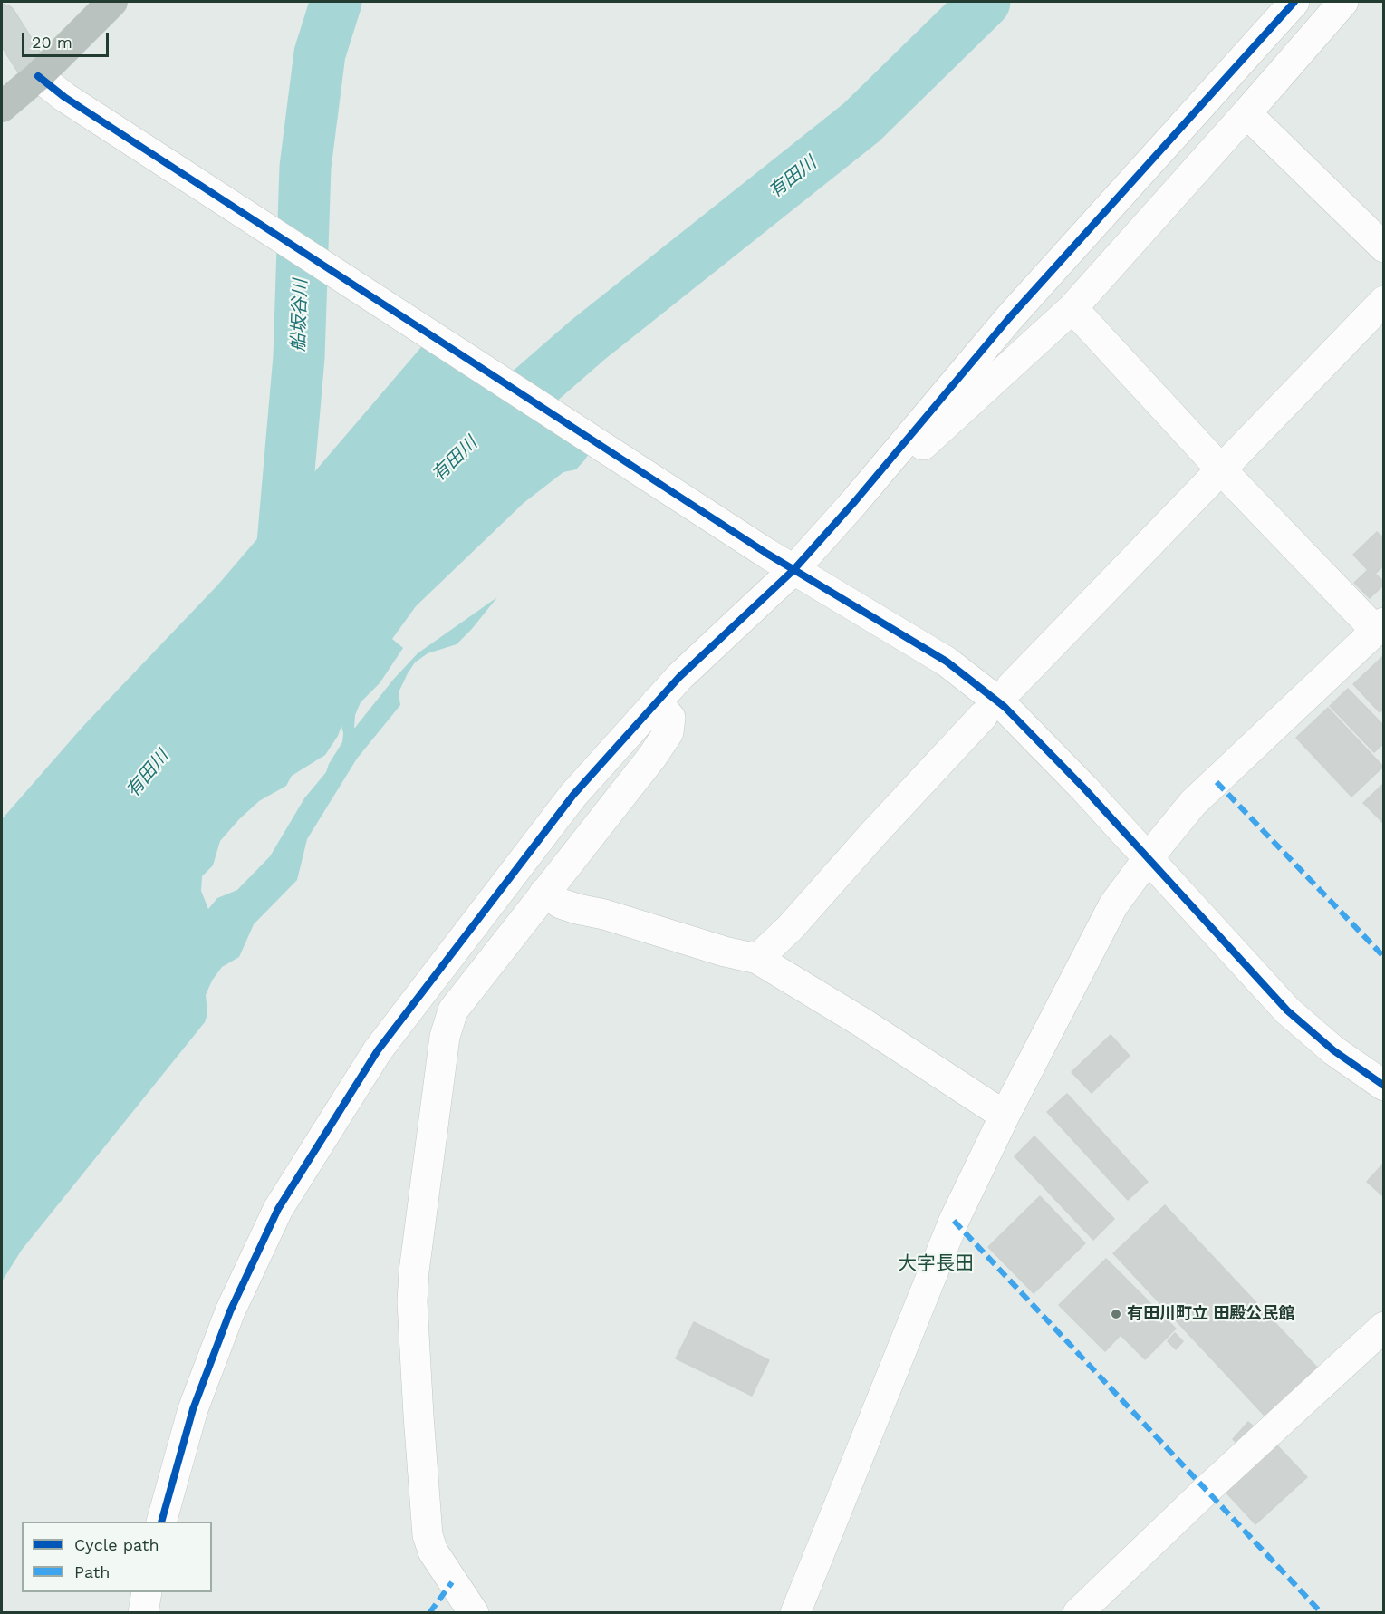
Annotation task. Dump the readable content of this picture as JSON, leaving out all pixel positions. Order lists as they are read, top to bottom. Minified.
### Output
{"districts":["大字長田"],"water":["有田川","船坂谷川"],"places":["有田川町立 田殿公民館"],"legend":["Cycle path","Path"],"scale_bar":"20 m"}
